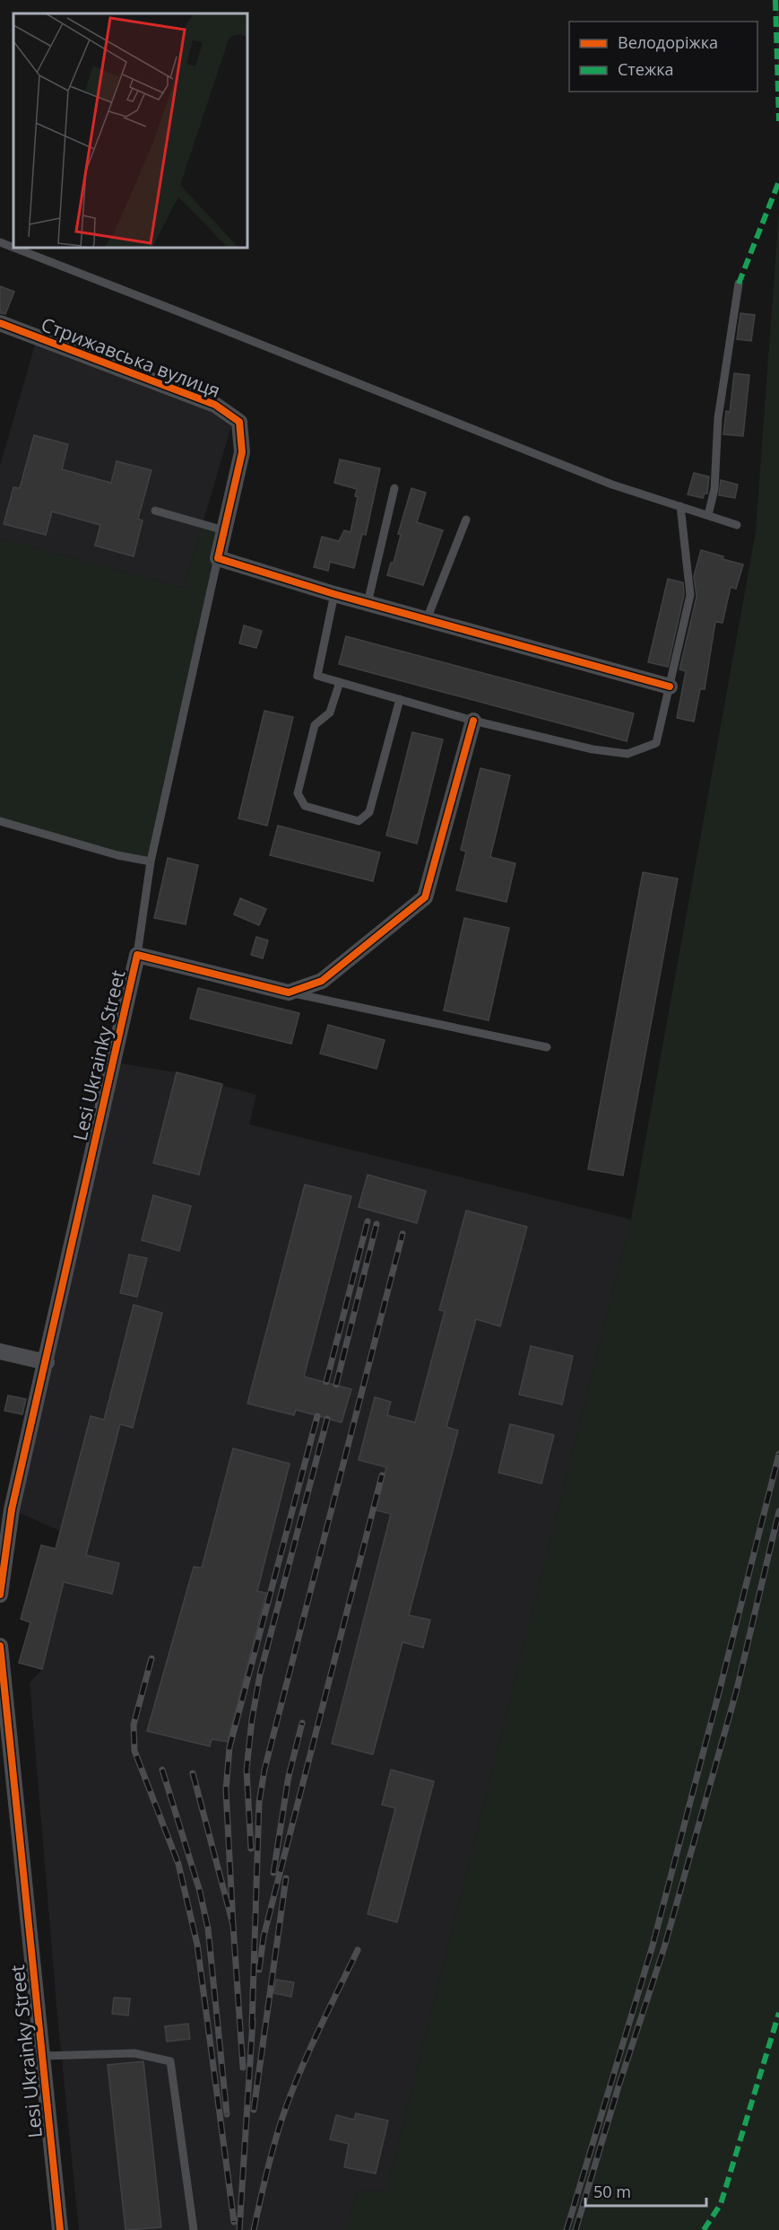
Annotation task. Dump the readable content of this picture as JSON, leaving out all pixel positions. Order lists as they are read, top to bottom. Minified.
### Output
{"streets":{"street":["Стрижавська вулиця","Lesi Ukrainky Street"]},"legend":["Велодоріжка","Стежка"],"scale_bar":"50 m"}
